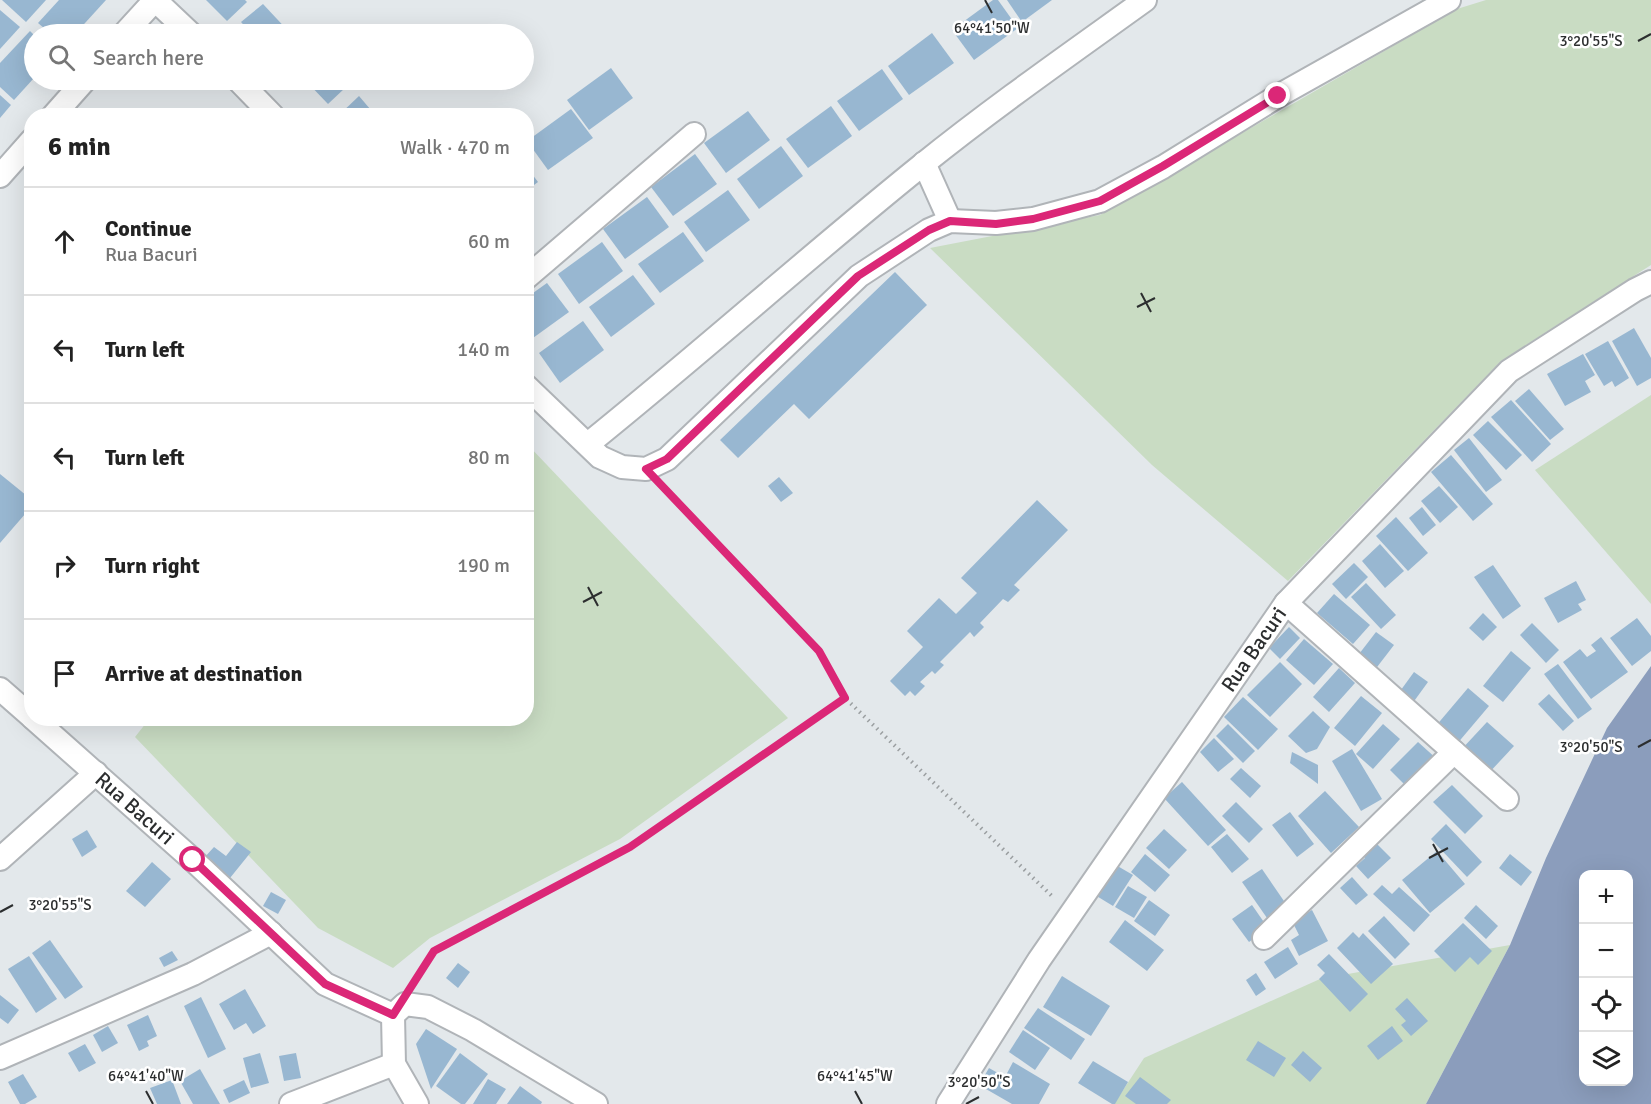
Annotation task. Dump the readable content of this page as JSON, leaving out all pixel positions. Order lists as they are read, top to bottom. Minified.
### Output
{"streets":{"street":["Rua Bacuri"]},"page":{"search":"Search here","heading":["6 min","Walk · 470 m"],"list":[["Continue","Rua Bacuri","60 m"],["Turn left","140 m"],["Turn left","80 m"],["Turn right","190 m"],"Arrive at destination"],"map_buttons":["+","−"]},"coordinates":["64°41'50\"W","3°20'55\"S","3°20'50\"S","64°41'40\"W","64°41'45\"W"]}
